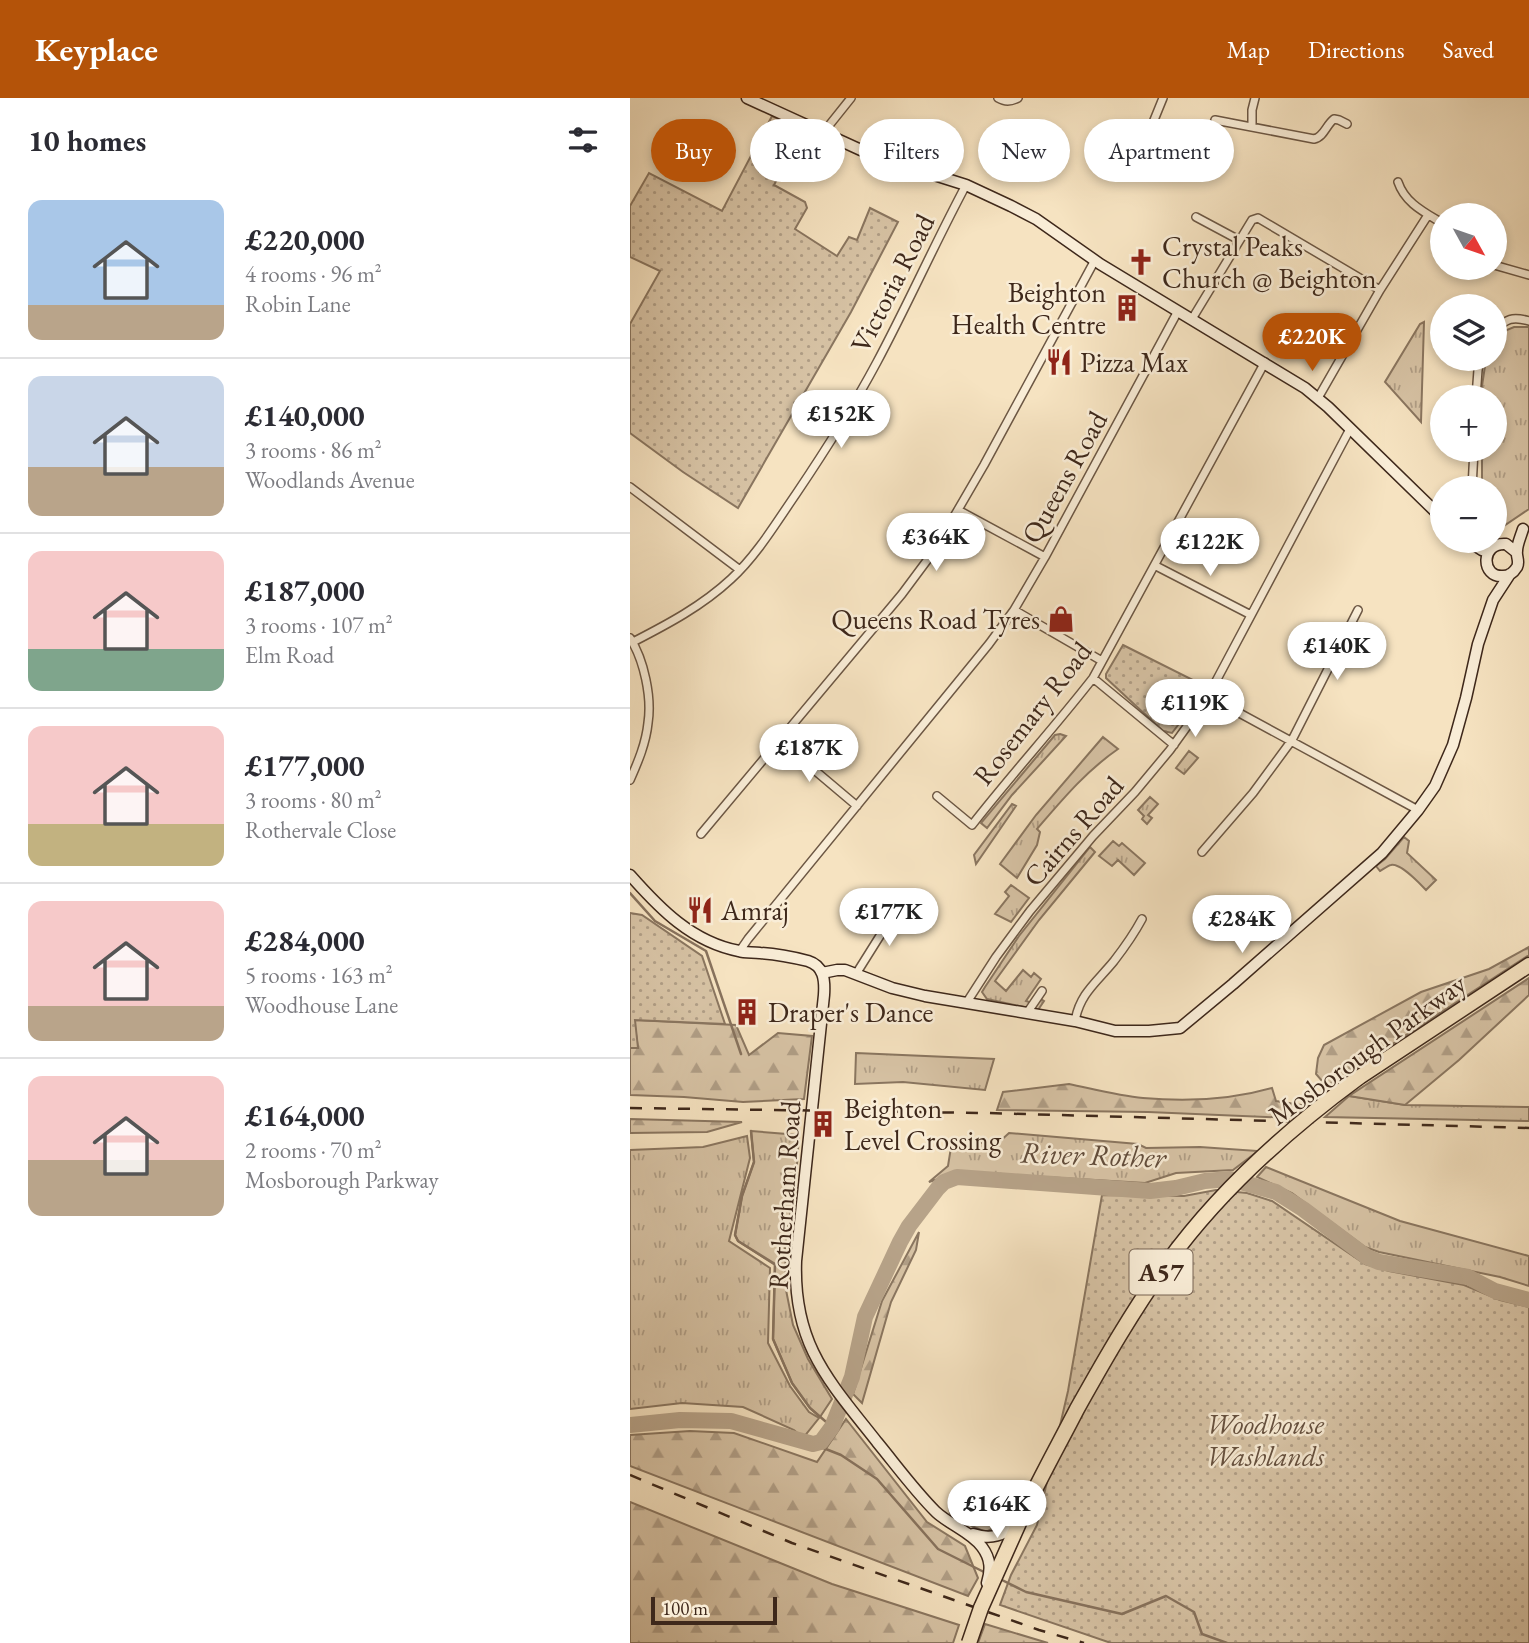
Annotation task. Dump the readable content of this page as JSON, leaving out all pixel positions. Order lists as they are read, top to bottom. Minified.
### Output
{"streets":{"highway":["Mosborough Parkway","A57"],"street":["Victoria Road","Queens Road","Rosemary Road","Cairns Road","Rotherham Road"]},"crossings":[["Mosborough Parkway","Rotherham Road"]],"water":["River Rother"],"parks":["Woodhouse Washlands"],"places":{"church":["Crystal Peaks Church @ Beighton"],"building":["Beighton Health Centre","Draper's Dance","Beighton Level Crossing"],"restaurant":["Pizza Max","Amraj"],"shop":["Queens Road Tyres"]},"scale_bar":"100 m","north":"bottom right","page":{"header":"Keyplace","nav":["Map","Directions","Saved"],"heading":"10 homes","chip":["Buy","Rent","Filters","New","Apartment"],"list":[{"name":"£220,000","note":"4 rooms · 96 m² · Robin Lane"},{"name":"£140,000","note":"3 rooms · 86 m² · Woodlands Avenue"},{"name":"£187,000","note":"3 rooms · 107 m² · Elm Road"},{"name":"£177,000","note":"3 rooms · 80 m² · Rothervale Close"},{"name":"£284,000","note":"5 rooms · 163 m² · Woodhouse Lane"},{"name":"£164,000","note":"2 rooms · 70 m² · Mosborough Parkway"}],"map_buttons":["+","−"],"price":["£220K","£152K","£364K","£122K","£140K","£119K","£187K","£177K","£284K","£164K"],"scale":"100 m"}}
